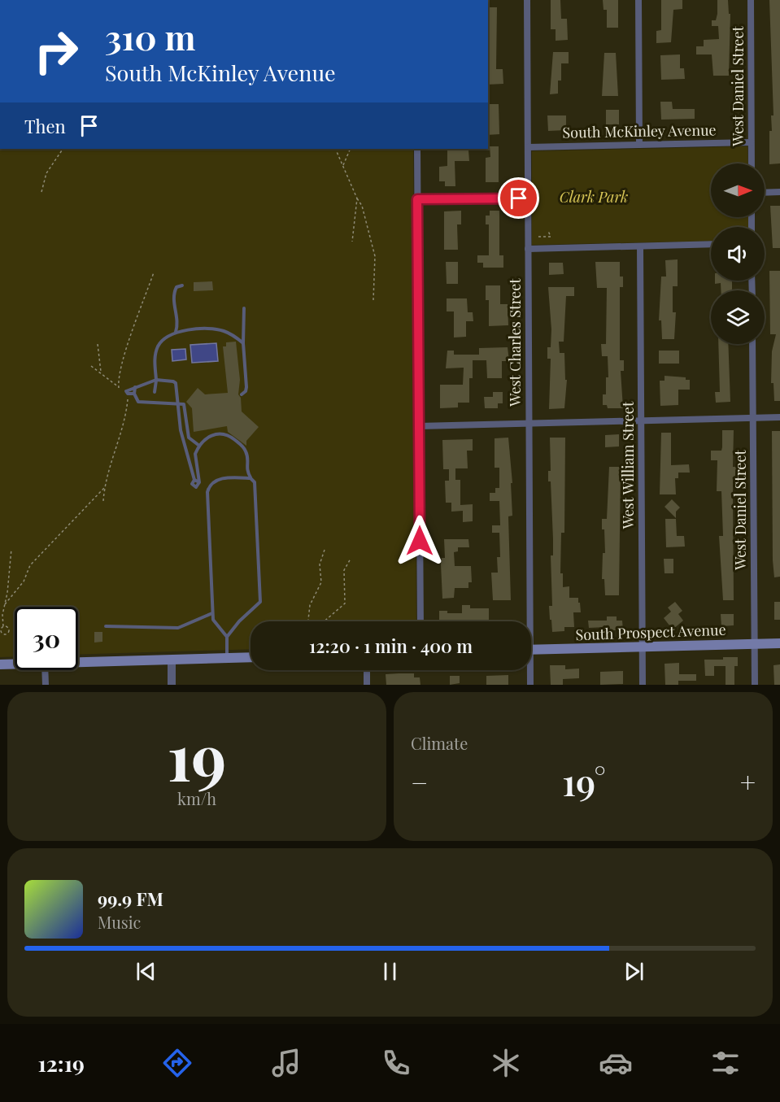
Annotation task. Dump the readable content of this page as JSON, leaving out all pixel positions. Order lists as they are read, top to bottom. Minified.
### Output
{"streets":{"main road":["South Prospect Avenue"],"street":["West Daniel Street","South McKinley Avenue","West Charles Street","West William Street"]},"crossings":[["West Daniel Street","South McKinley Avenue"],["West Daniel Street","South Prospect Avenue"],["South McKinley Avenue","West Charles Street"],["West William Street","South Prospect Avenue"]],"parks":["Clark Park"],"north":"right","page":{"turn":["310 m","South McKinley Avenue"],"then":"Then","limit":"30","trip":"12:20 · 1 min · 400 m","tile":[["19","km/h"],"Climate"],"heat":["−","19°","+"],"song":["99.9 FM","Music"],"tabs":"12:19"}}
